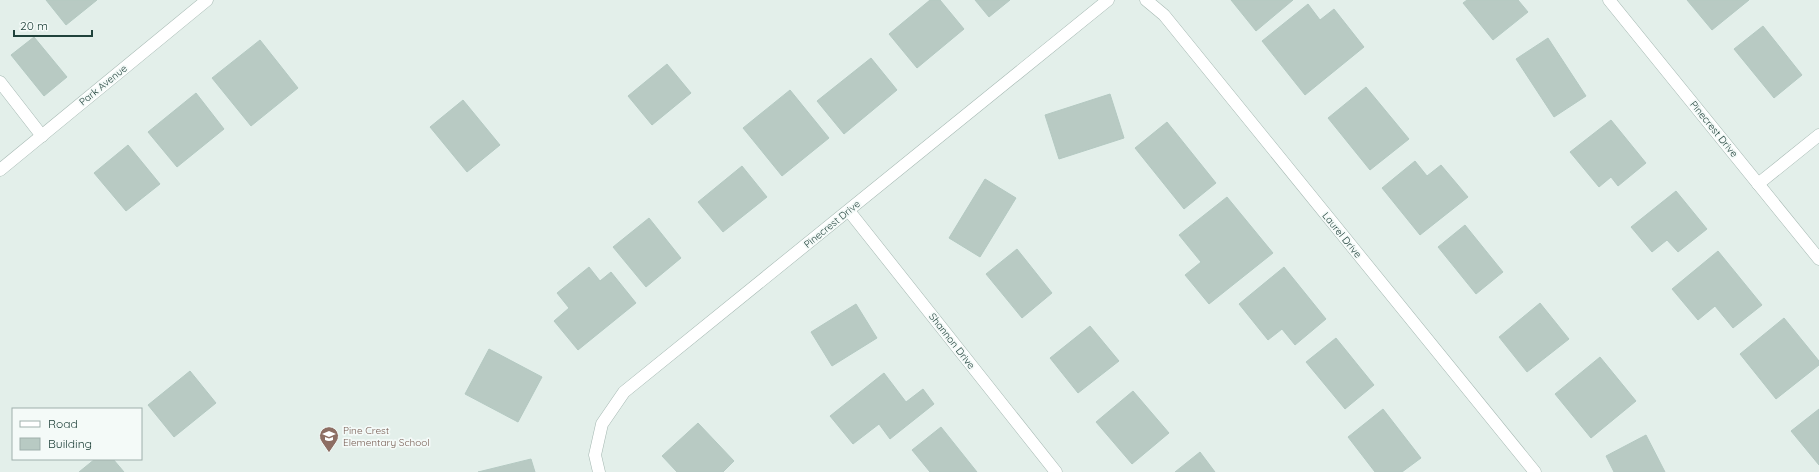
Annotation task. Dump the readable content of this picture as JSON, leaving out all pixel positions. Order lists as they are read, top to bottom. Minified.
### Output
{"streets":{"street":["Park Avenue","Pinecrest Drive","Laurel Drive","Shannon Drive"]},"crossings":[["Pinecrest Drive","Shannon Drive"]],"places":{"school or university":["Pine Crest Elementary School"]},"legend":["Road","Building"],"scale_bar":"20 m"}
